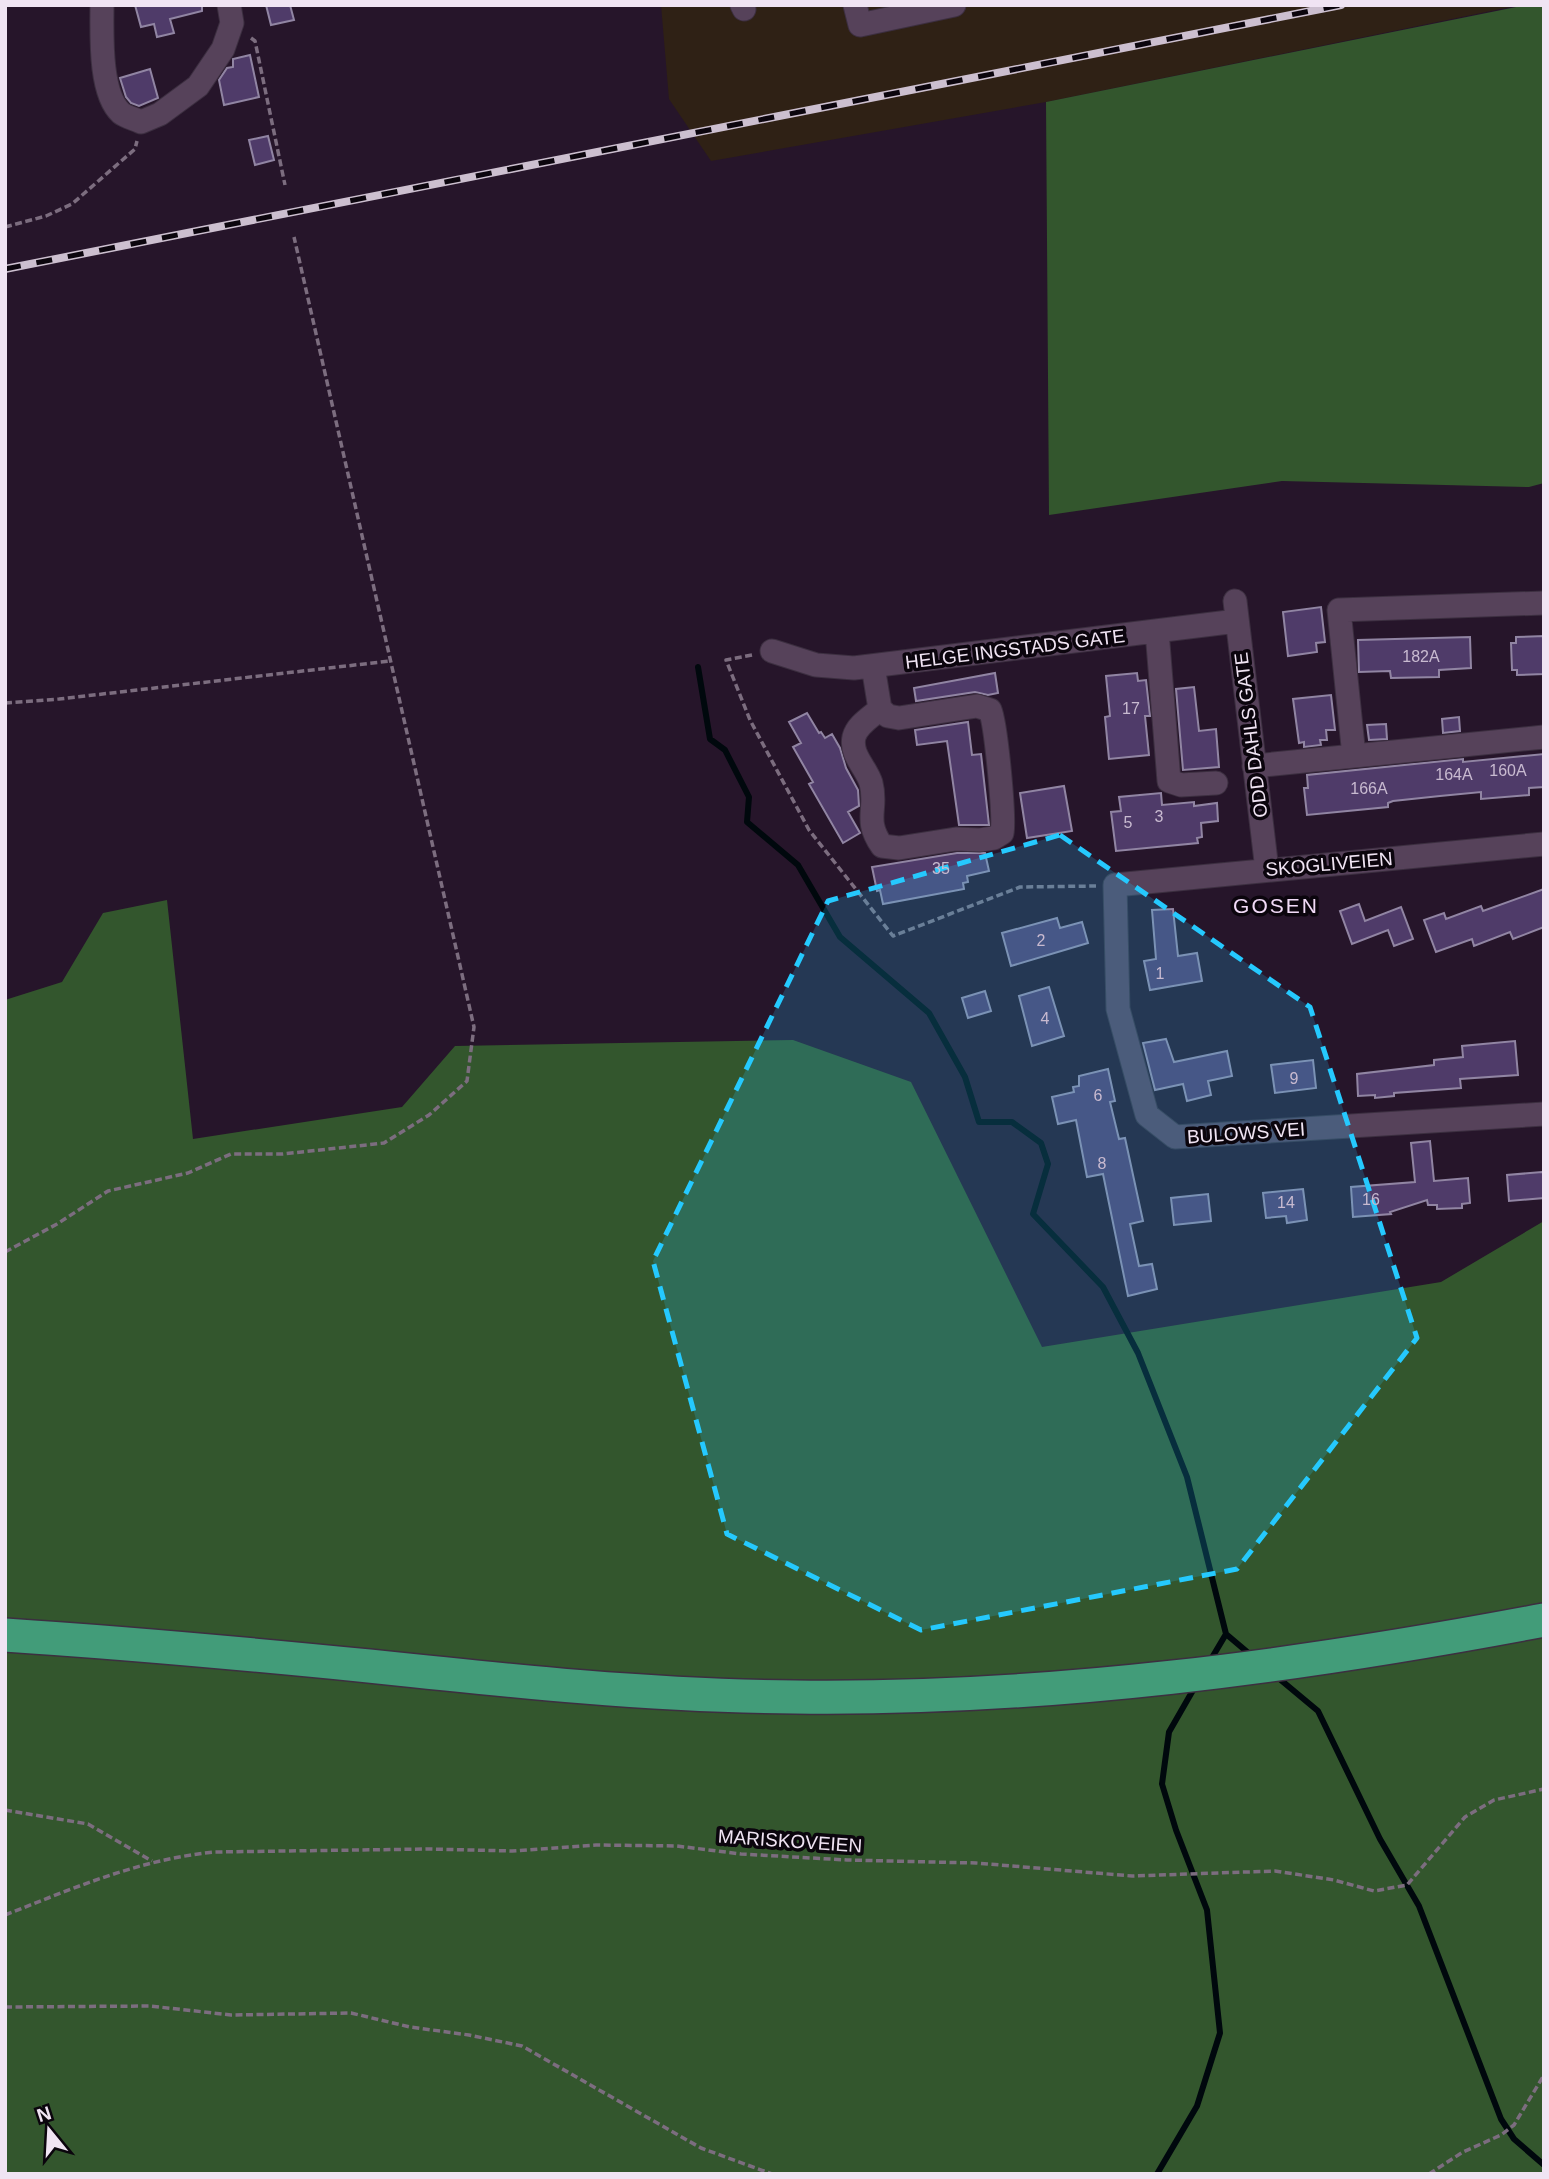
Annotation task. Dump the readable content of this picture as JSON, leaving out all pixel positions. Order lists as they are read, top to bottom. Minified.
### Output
{"streets":{"street":["HELGE INGSTADS GATE","ODD DAHLS GATE","SKOGLIVEIEN","BULOWS VEI"],"path":["MARISKOVEIEN"]},"crossings":[["HELGE INGSTADS GATE","ODD DAHLS GATE"],["ODD DAHLS GATE","SKOGLIVEIEN"],["SKOGLIVEIEN","BULOWS VEI"]],"districts":["GOSEN"],"house_numbers":["182A","17","160A","164A","166A","3","5","35","2","1","4","9","6","8","16","14"],"north":"top"}
